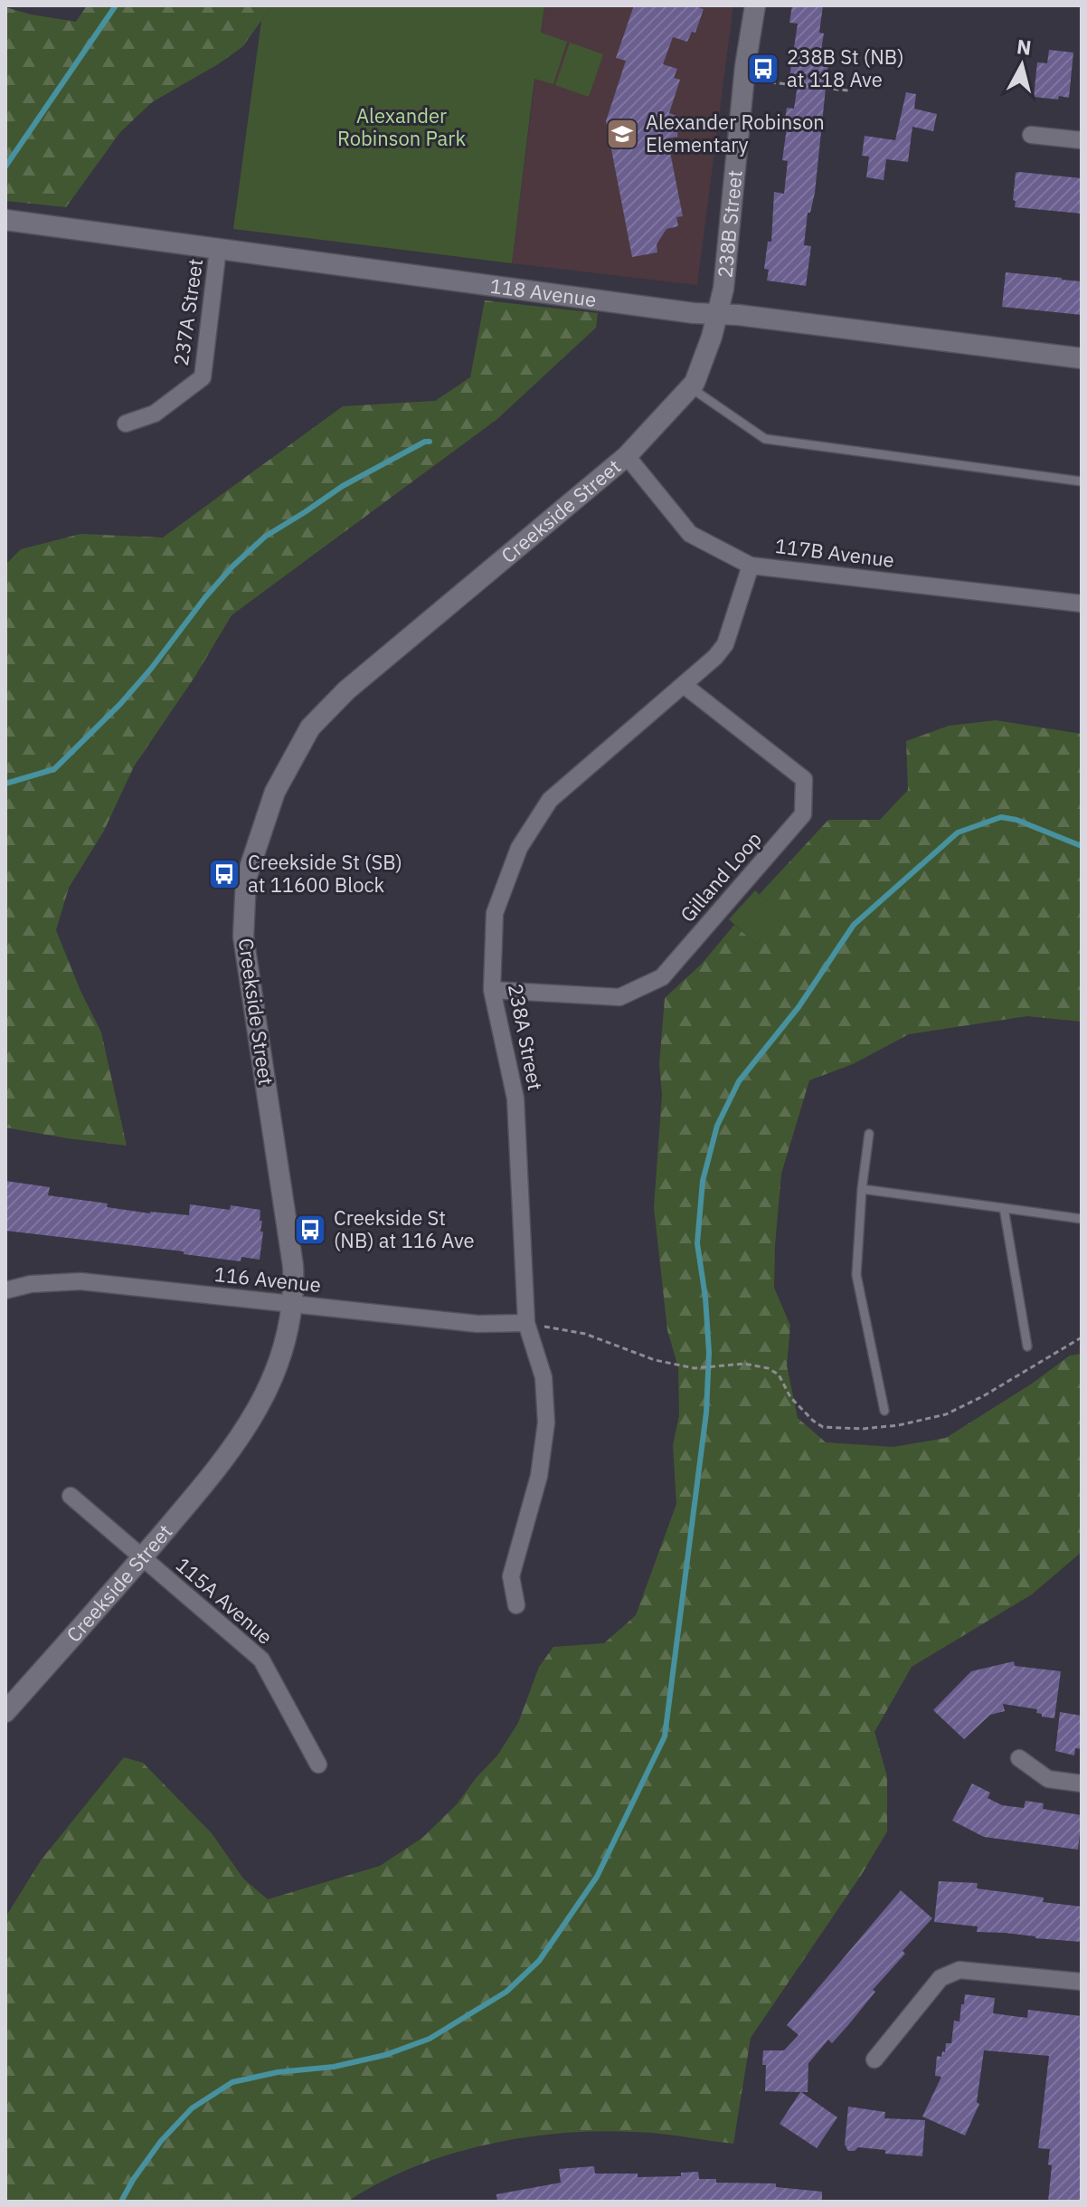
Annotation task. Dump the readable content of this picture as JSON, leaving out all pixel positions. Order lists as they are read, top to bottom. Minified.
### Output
{"streets":{"street":["238B Street","118 Avenue","237A Street","Creekside Street","117B Avenue","Gilland Loop","238A Street","116 Avenue","115A Avenue"]},"crossings":[["238B Street","118 Avenue"],["238B Street","Creekside Street"],["118 Avenue","237A Street"],["118 Avenue","Creekside Street"],["Creekside Street","117B Avenue"],["Creekside Street","116 Avenue"],["Creekside Street","115A Avenue"],["117B Avenue","238A Street"],["Gilland Loop","238A Street"],["238A Street","116 Avenue"]],"parks":["Alexander Robinson Park"],"places":{"bus stop":["238B St (NB) at 118 Ave","Creekside St (SB) at 11600 Block","Creekside St (NB) at 116 Ave"],"school or university":["Alexander Robinson Elementary"]},"north":"top"}
